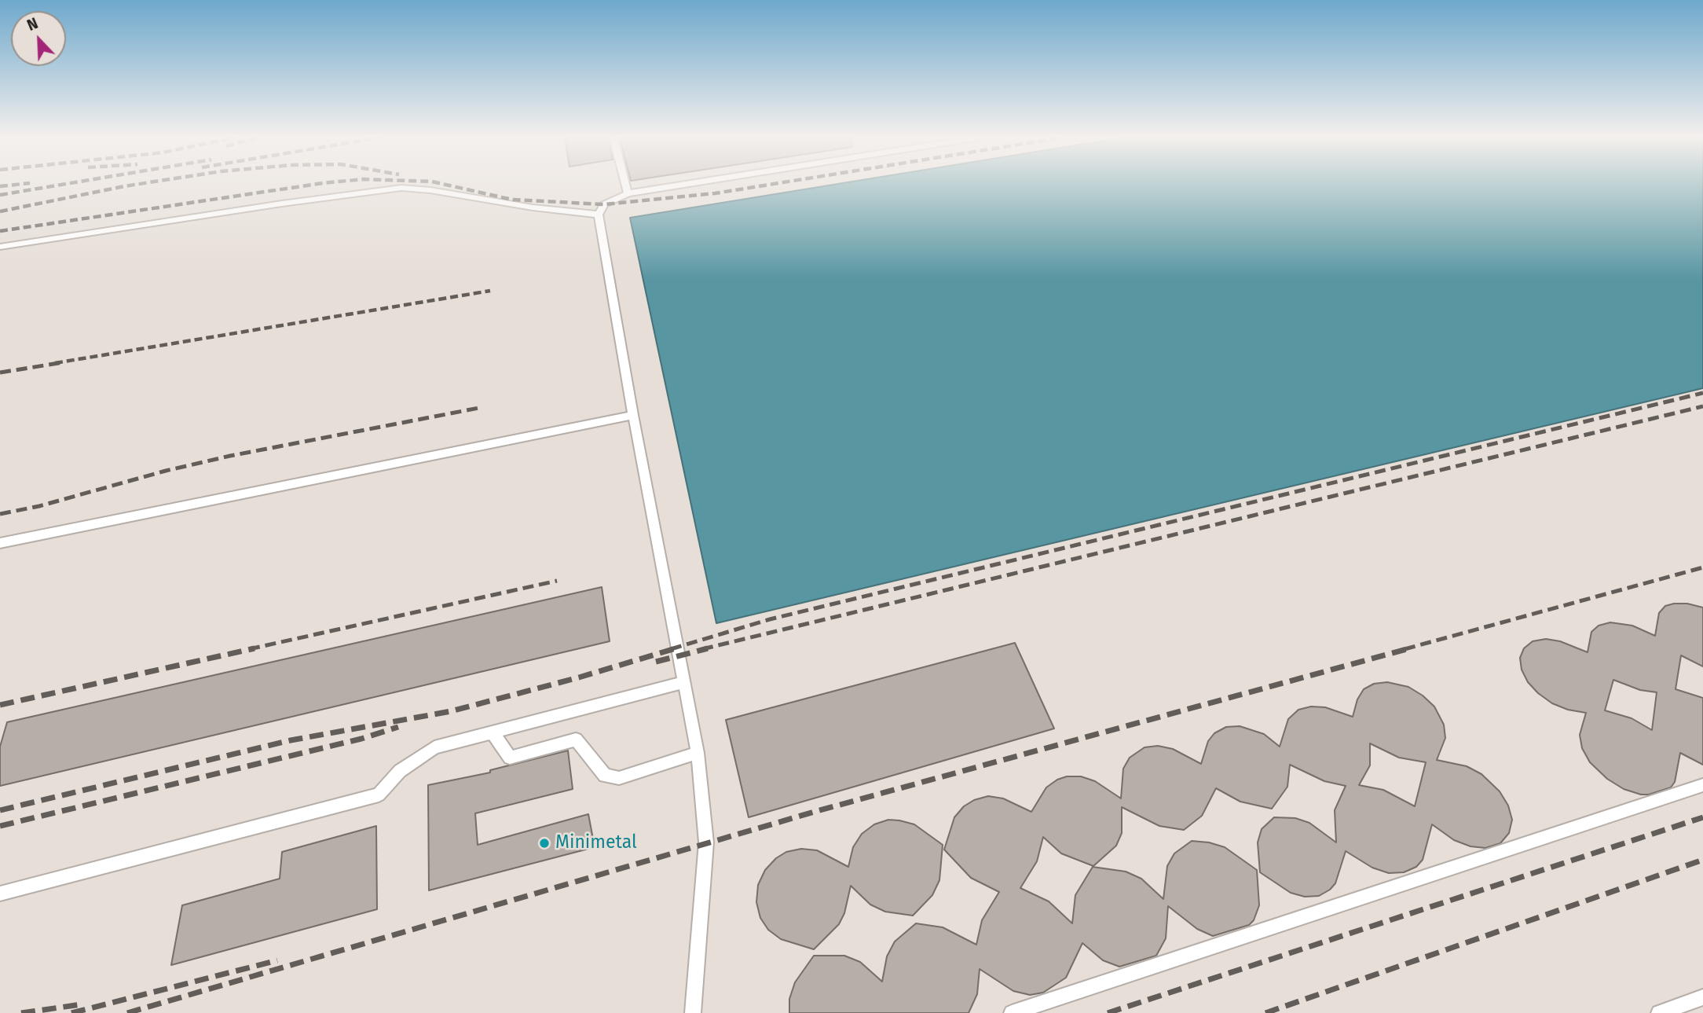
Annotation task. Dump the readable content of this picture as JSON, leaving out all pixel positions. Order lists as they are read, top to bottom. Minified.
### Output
{"places":["Minimetal"],"north":"top left"}
